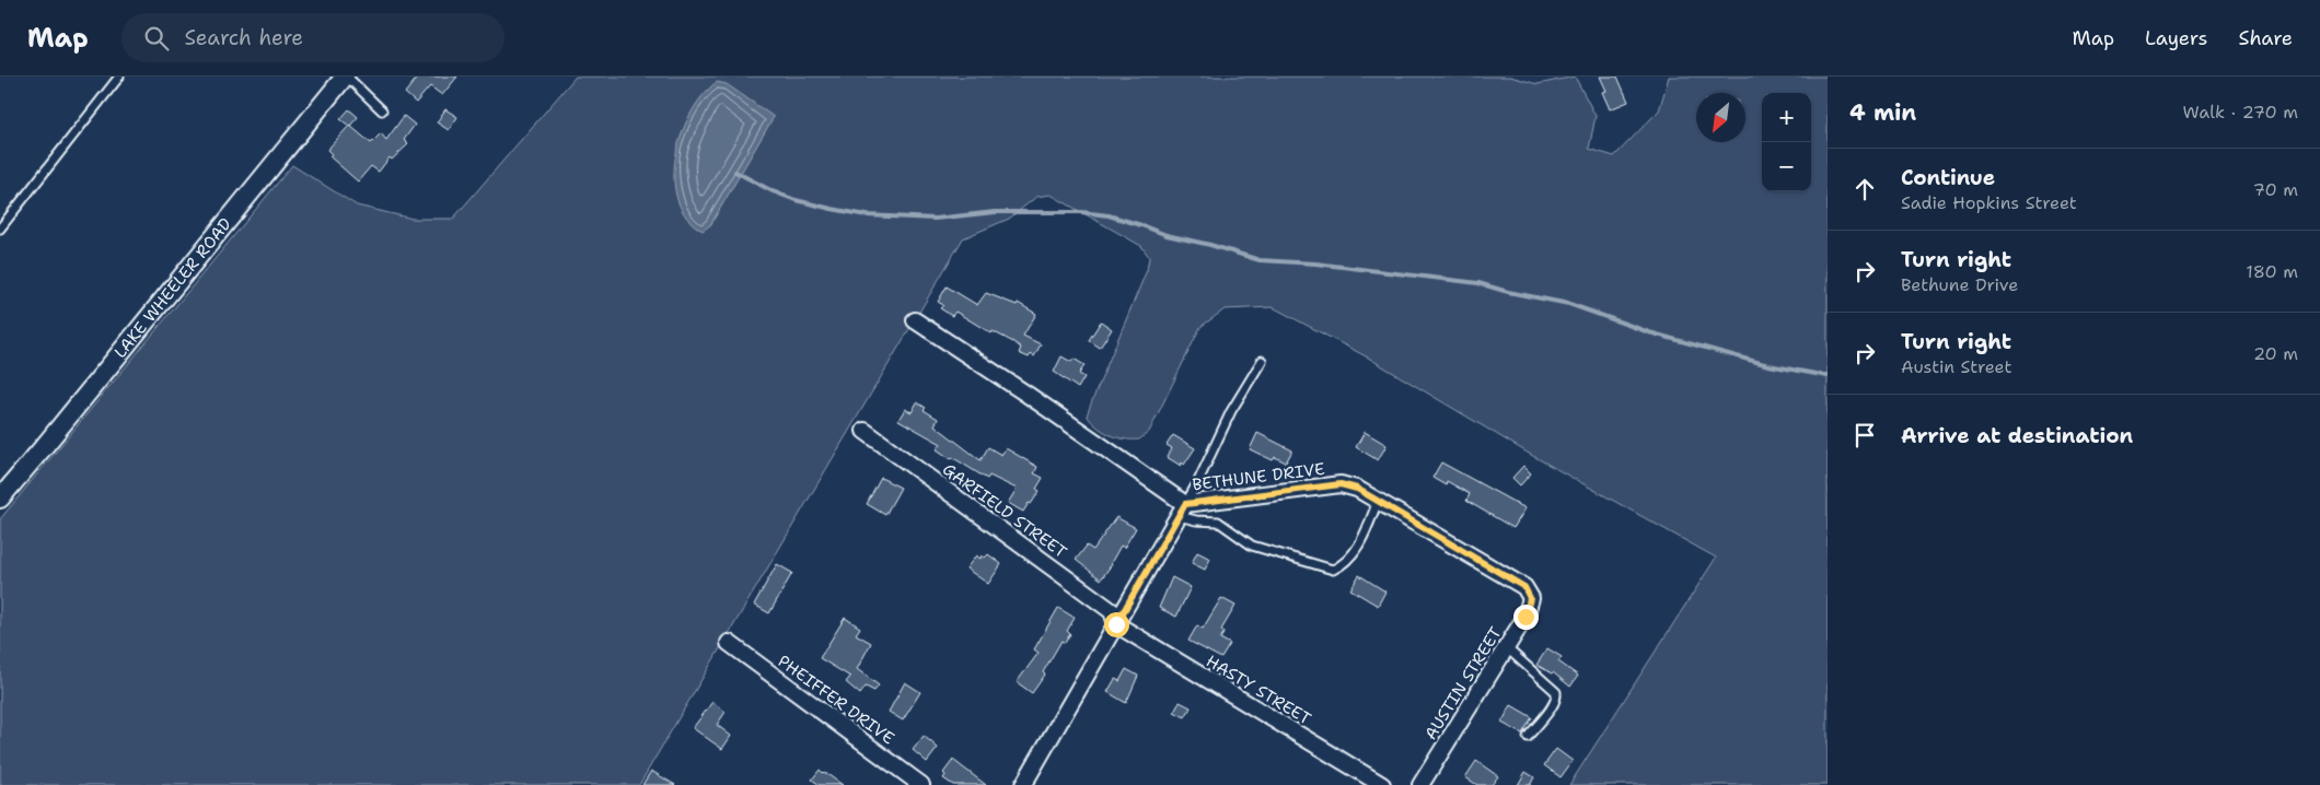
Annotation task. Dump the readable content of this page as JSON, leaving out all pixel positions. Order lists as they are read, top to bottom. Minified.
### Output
{"streets":{"street":["LAKE WHEELER ROAD","BETHUNE DRIVE","GARFIELD STREET","AUSTIN STREET","HASTY STREET","PHEIFFER DRIVE"]},"crossings":[["BETHUNE DRIVE","AUSTIN STREET"],["GARFIELD STREET","HASTY STREET"]],"north":"bottom left","page":{"header":"Map","search":"Search here","nav":["Map","Layers","Share"],"heading":["4 min","Walk · 270 m"],"map_buttons":["+","−"],"list":[["Continue","Sadie Hopkins Street","70 m"],["Turn right","Bethune Drive","180 m"],["Turn right","Austin Street","20 m"],"Arrive at destination"]}}
